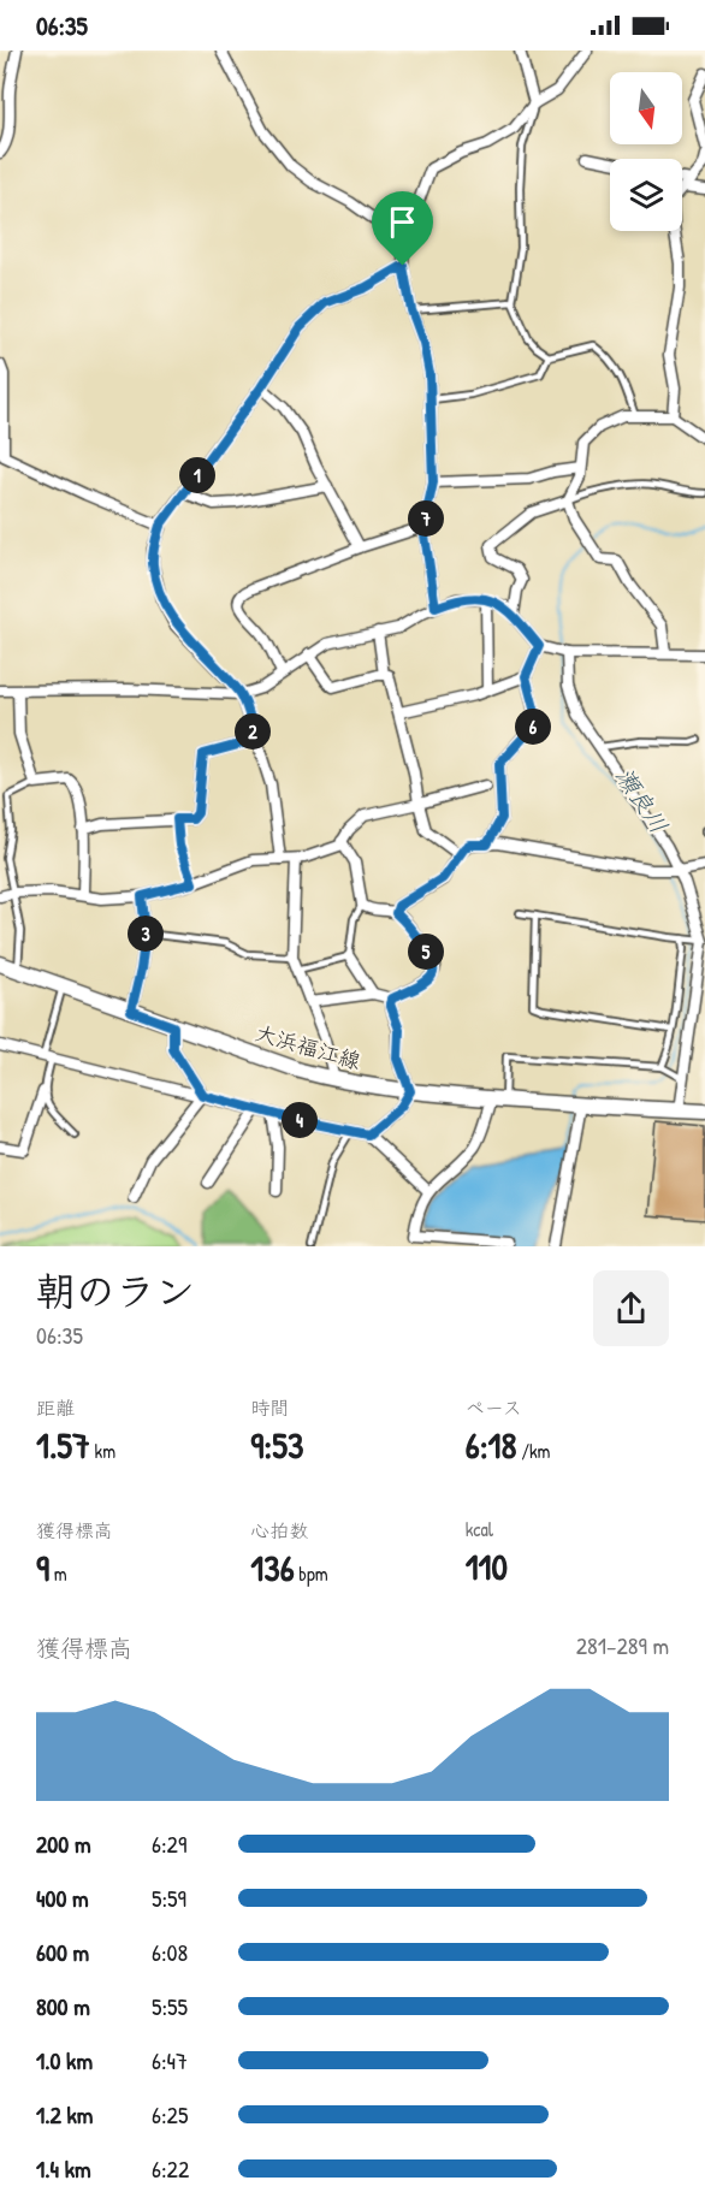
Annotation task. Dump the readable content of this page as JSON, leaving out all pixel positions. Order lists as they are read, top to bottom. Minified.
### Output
{"streets":{"main road":["大浜福江線"]},"water":["瀬良川"],"north":"bottom","page":{"status":"06:35","pins":["1","7","6","2","3","5","4"],"heading":["朝のラン","06:35"],"stats":[["距離","1.57 km"],["時間","9:53"],["ペース","6:18 /km"],["獲得標高","9 m"],["心拍数","136 bpm"],["kcal","110"]],"chart":["獲得標高","281–289 m"],"list":[{"name":"200 m","note":"6:29"},{"name":"400 m","note":"5:59"},{"name":"600 m","note":"6:08"},{"name":"800 m","note":"5:55"},{"name":"1.0 km","note":"6:47"},{"name":"1.2 km","note":"6:25"},{"name":"1.4 km","note":"6:22"}]}}
